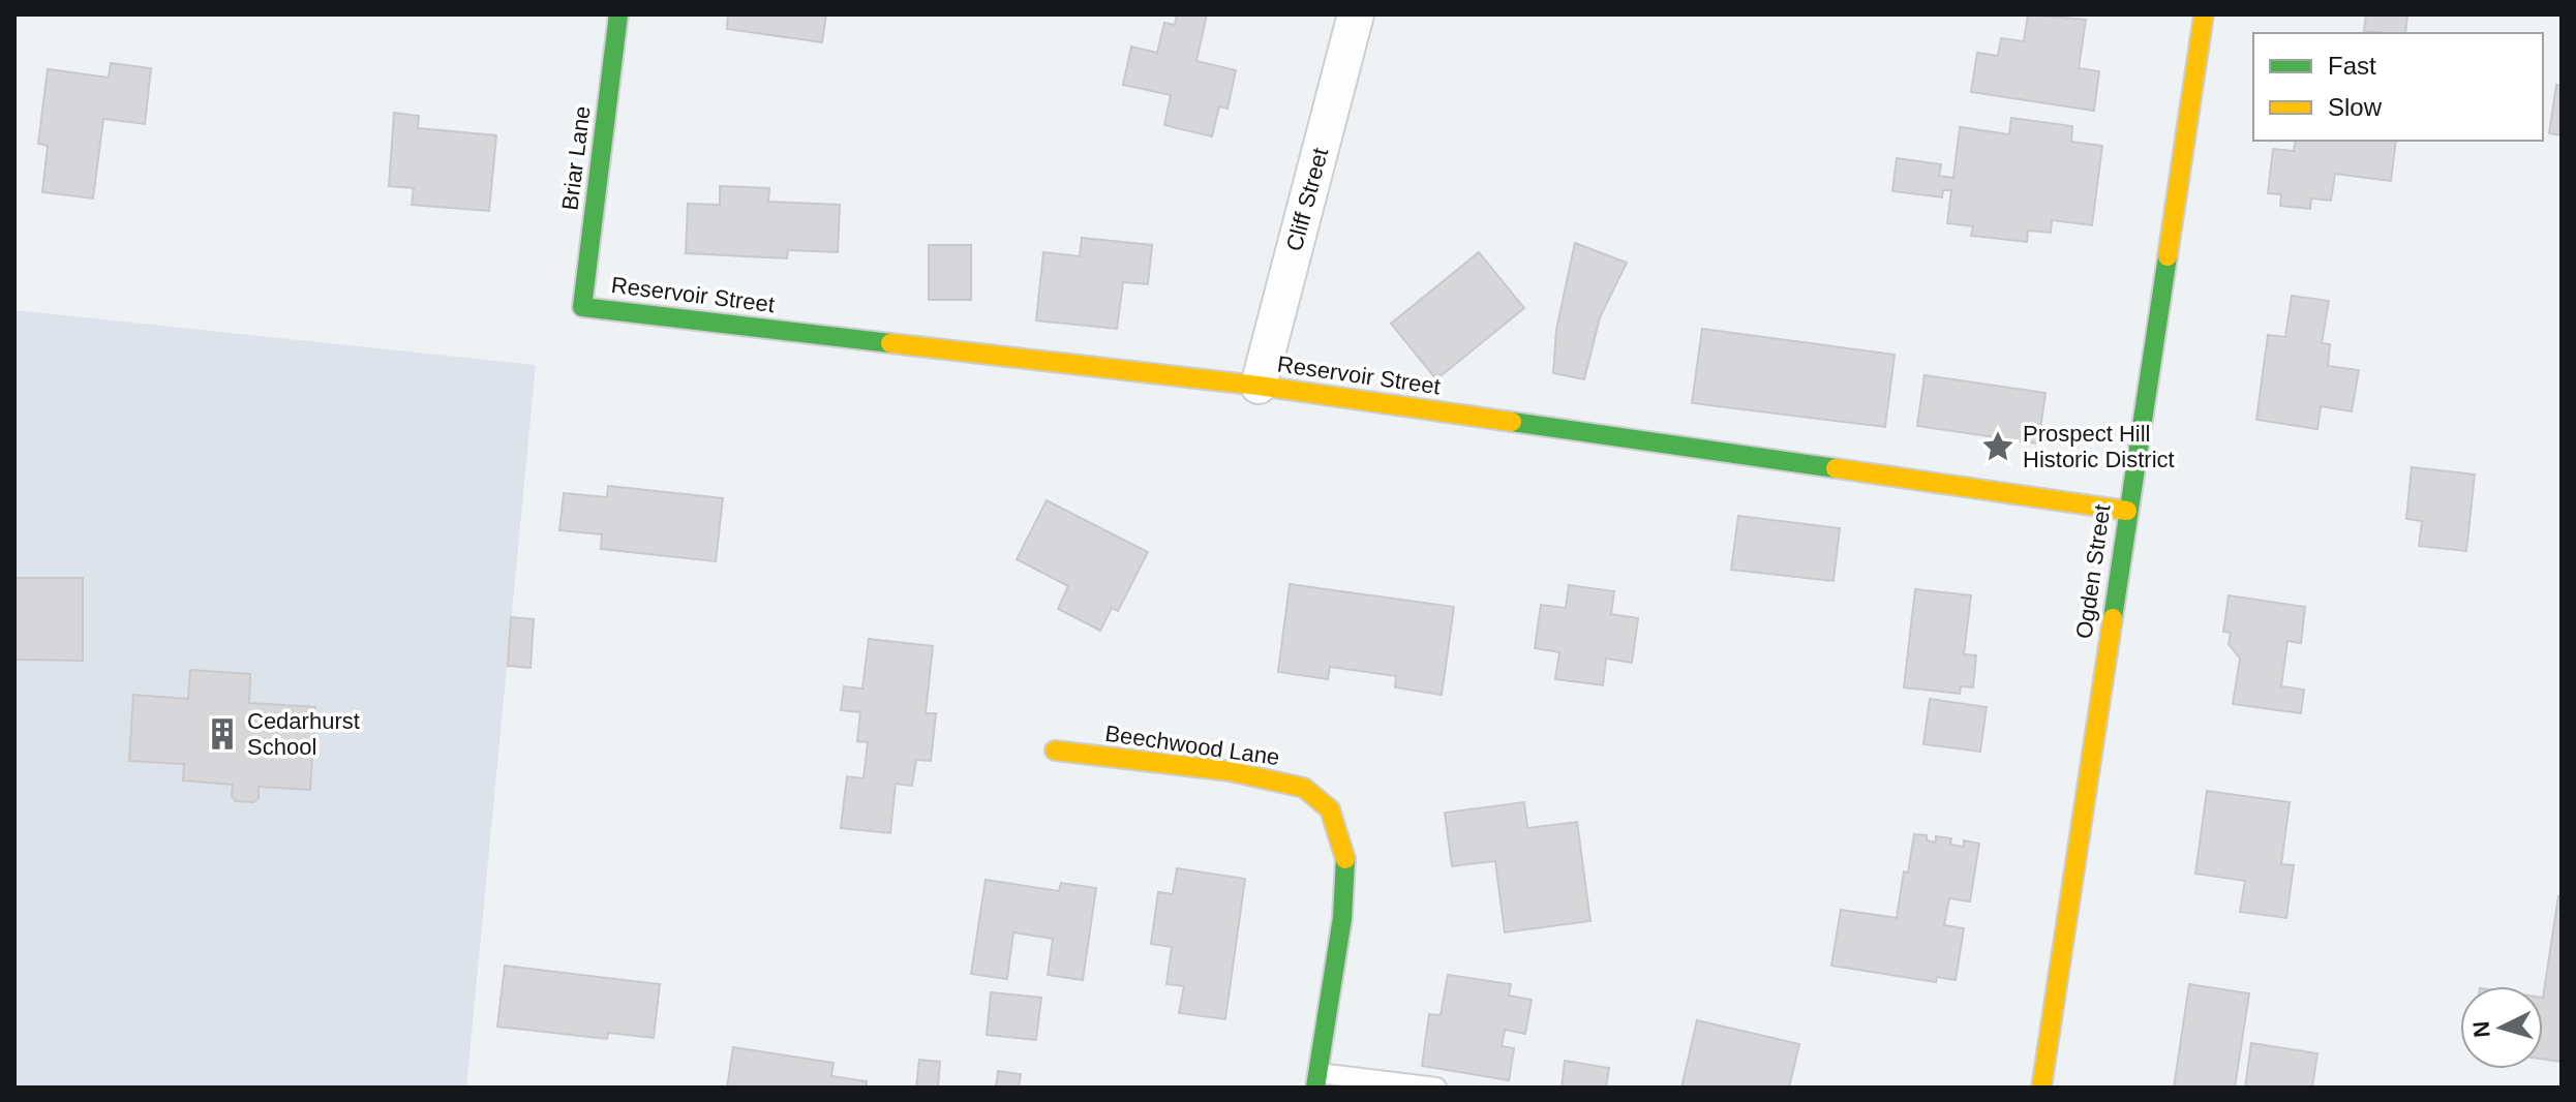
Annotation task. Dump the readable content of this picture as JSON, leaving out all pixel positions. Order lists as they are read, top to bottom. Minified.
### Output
{"streets":{"street":["Briar Lane","Cliff Street","Reservoir Street","Ogden Street","Beechwood Lane"]},"crossings":[["Briar Lane","Reservoir Street"],["Cliff Street","Reservoir Street"],["Reservoir Street","Ogden Street"]],"places":{"place":["Prospect Hill Historic District"],"building":["Cedarhurst School"]},"legend":["Fast","Slow"],"north":"left"}
